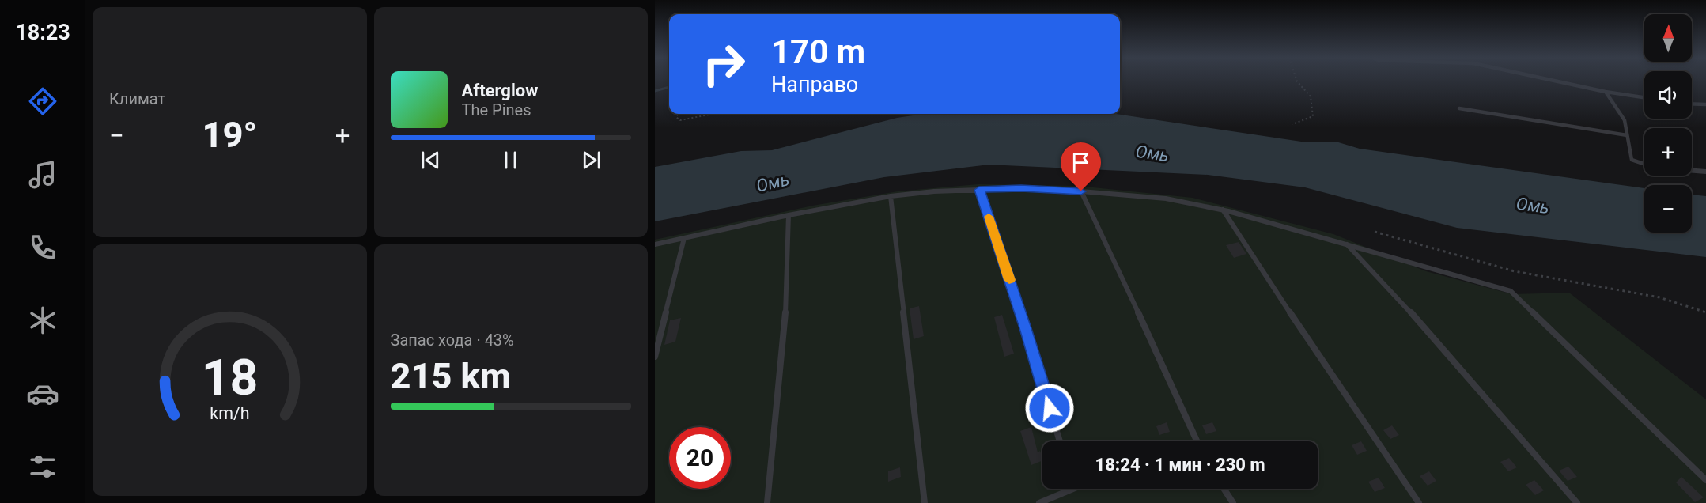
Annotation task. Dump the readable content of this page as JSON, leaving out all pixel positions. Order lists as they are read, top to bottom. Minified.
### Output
{"water":["Омь"],"north":"top","page":{"tabs":"18:23","tile":["Климат",["Запас хода · 43%","215 km"]],"map_buttons":["+","−"],"turn":["170 m","Направо"],"song":["Afterglow","The Pines"],"heat":["−","19°","+"],"limit":"20","trip":"18:24 · 1 мин · 230 m","gauge":["18","km/h"]}}
